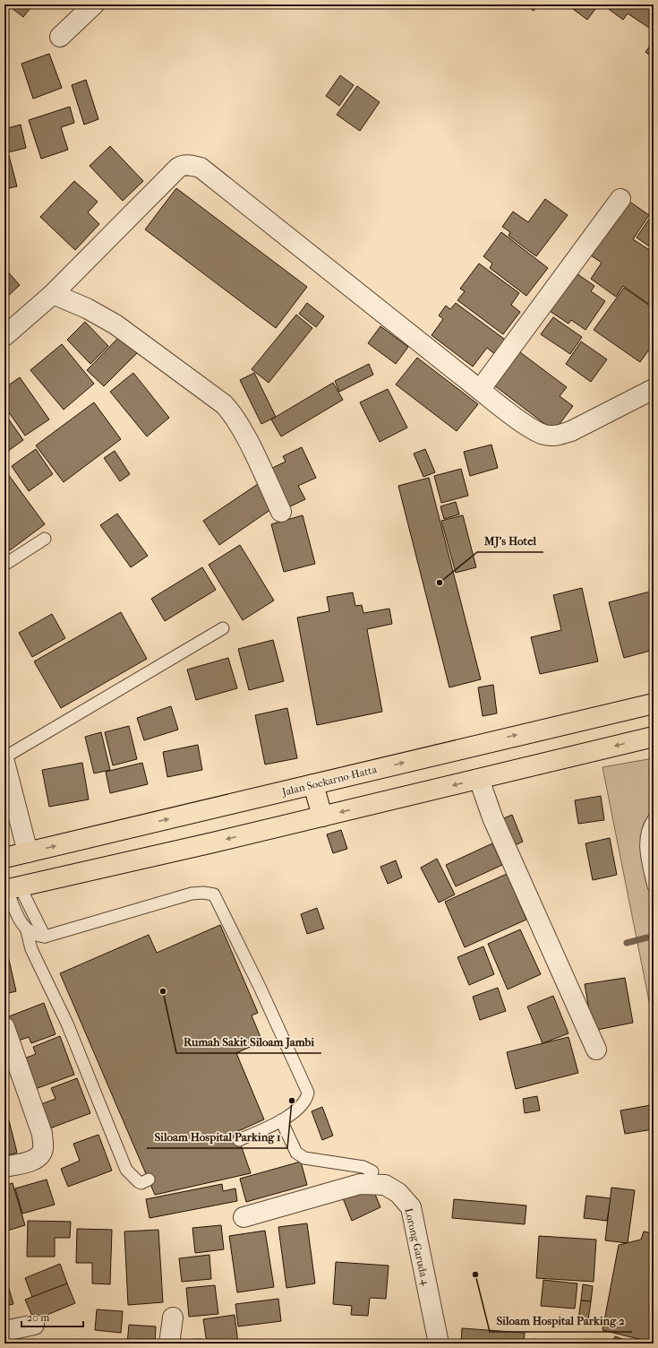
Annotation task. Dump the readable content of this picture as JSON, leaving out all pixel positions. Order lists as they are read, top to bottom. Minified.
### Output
{"streets":{"highway":["Jalan Soekarno-Hatta"],"street":["Lorong Garuda 4"]},"places":["MJ's Hotel","Rumah Sakit Siloam Jambi","Siloam Hospital Parking 1","Siloam Hospital Parking 2"],"scale_bar":"20 m"}
